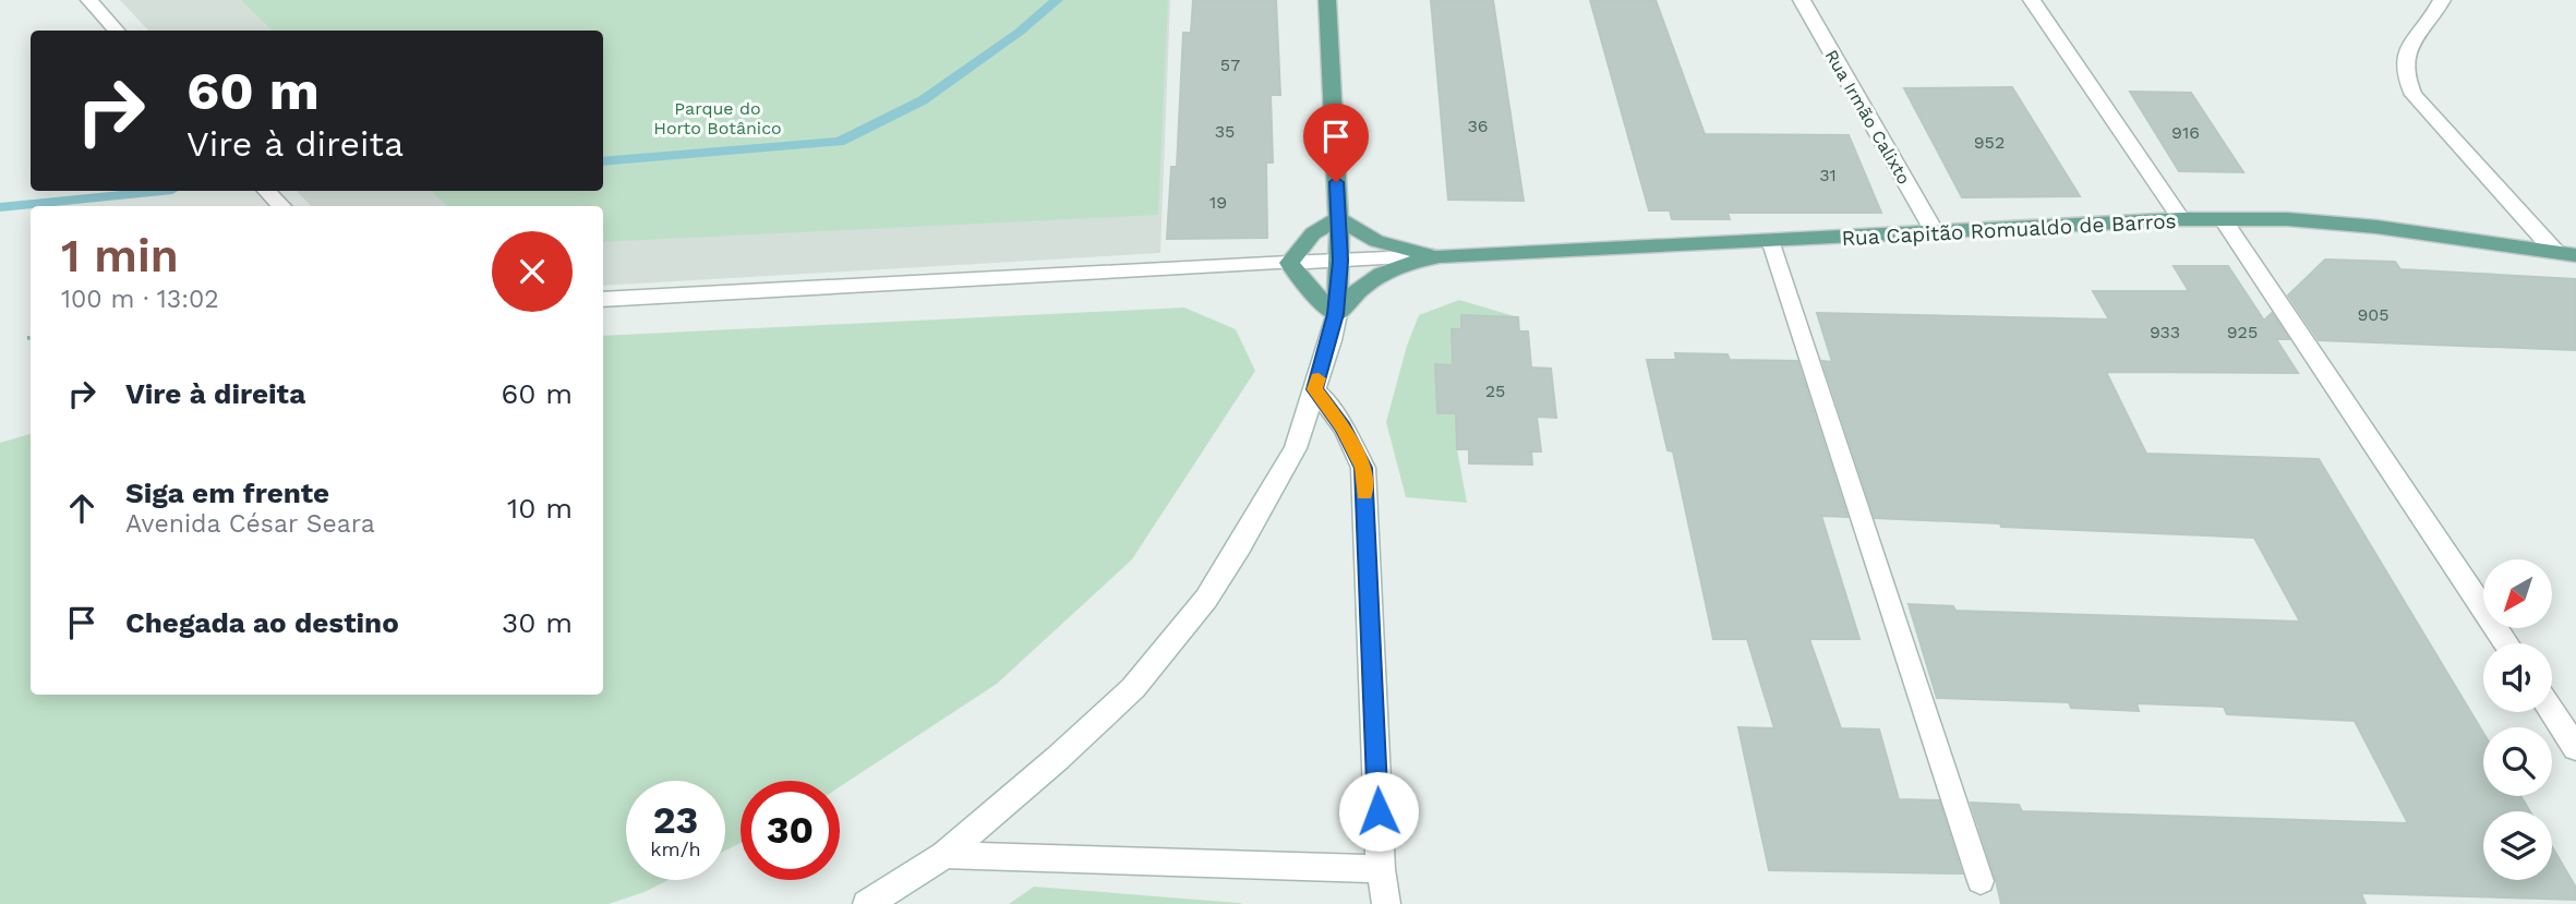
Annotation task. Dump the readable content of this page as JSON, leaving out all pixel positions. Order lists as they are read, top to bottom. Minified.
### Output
{"streets":{"main road":["Rua Capitão Romualdo de Barros"],"street":["Rua Irmão Calixto"]},"crossings":[["Rua Irmão Calixto","Rua Capitão Romualdo de Barros"]],"parks":["Parque do Horto Botânico"],"house_numbers":["57","36","35","916","952","31","19","905","933","925","25"],"north":"bottom left","page":{"turn":["60 m","Vire à direita"],"heading":["1 min","100 m · 13:02"],"list":[{"name":"Vire à direita","value":"60 m"},{"name":"Siga em frente","note":"Avenida César Seara","value":"10 m"},{"name":"Chegada ao destino","value":"30 m"}],"speed":"23 km/h","limit":"30"}}
